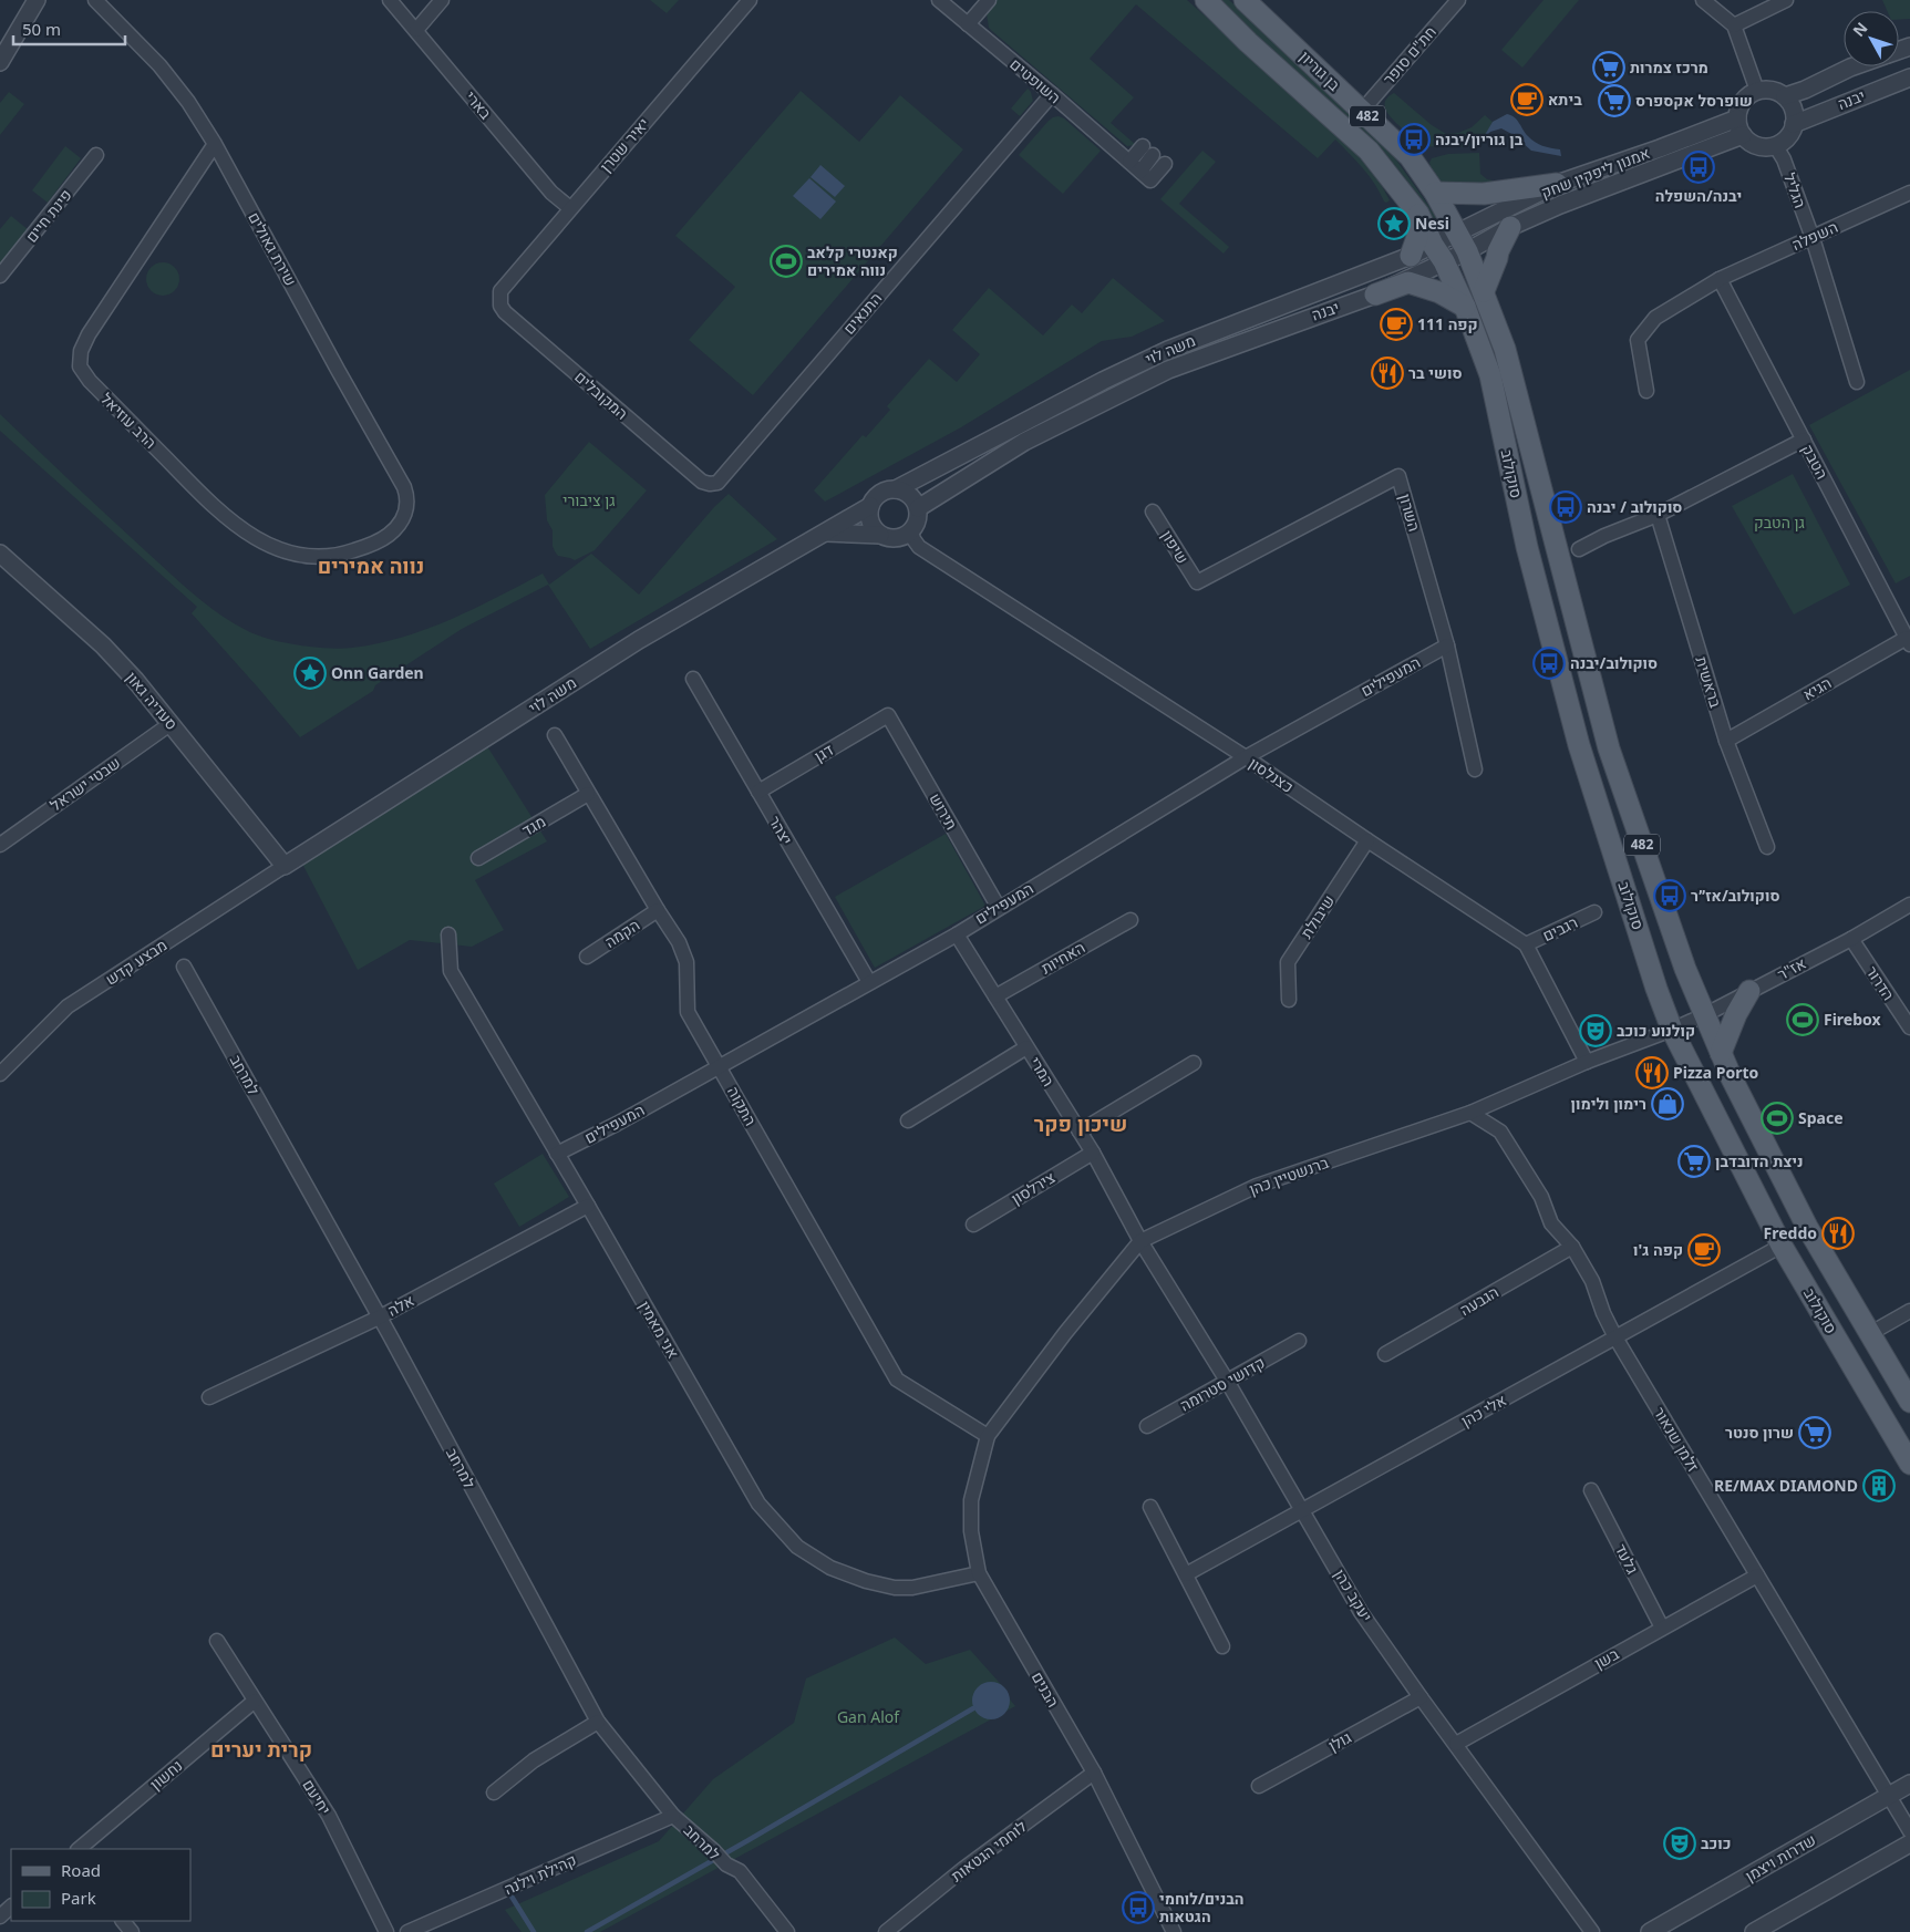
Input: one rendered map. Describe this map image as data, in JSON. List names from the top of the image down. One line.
{"streets":{"main road":["בן גוריון","482","סוקולוב"],"street":["חת\"ם סופר","השופטים","יבנה","בארי","יאיר שטרן","אמנון ליפקין שחק","הגליל","פינת חיים","השפלה","שירת גאולים","התנאים","משה לוי","המקובלים","הרב עוזיאל","הטבק","השרון","שיפון","המעפילים","בראשית","הגיא","סעדיה גאון","דגן","כצנלסון","שבטי ישראל","תירוש","מגד","יצהר","שיבולת","רגבים","הקמה","האחיות","מבצע קדש","אז\"ר","הדרור","המרי","למרחב","התקוה","ברנשטיין כהן","צירלסון","הגבעה","אלה","אני מאמין","קדושי סטרומה","אלי כהן","זלמן שנאור","גלעד","יעקב כהן","בשן","הבנים","גולן","נחשון","יחיעם","לוחמי הגטאות","שדרות ויצמן","קהילת וילנה"]},"crossings":[["חת\"ם סופר","בן גוריון"],["בן גוריון","יבנה"],["בן גוריון","אמנון ליפקין שחק"],["בן גוריון","משה לוי"],["בן גוריון","סוקולוב"],["השופטים","התנאים"],["יבנה","אמנון ליפקין שחק"],["יבנה","הגליל"],["יבנה","משה לוי"],["יבנה","סוקולוב"],["יבנה","כצנלסון"],["בארי","יאיר שטרן"],["יאיר שטרן","המקובלים"],["אמנון ליפקין שחק","הגליל"],["אמנון ליפקין שחק","משה לוי"],["הגליל","השפלה"],["השפלה","הטבק"],["שירת גאולים","הרב עוזיאל"],["התנאים","המקובלים"],["משה לוי","סוקולוב"],["משה לוי","סעדיה גאון"],["משה לוי","כצנלסון"],["משה לוי","מבצע קדש"],["הטבק","הגיא"],["סוקולוב","אז\"ר"],["סוקולוב","ברנשטיין כהן"],["סוקולוב","אלי כהן"],["השרון","שיפון"],["השרון","המעפילים"],["המעפילים","כצנלסון"],["המעפילים","תירוש"],["המעפילים","יצהר"],["המעפילים","המרי"],["המעפילים","התקוה"],["המעפילים","אני מאמין"],["בראשית","הגיא"],["סעדיה גאון","שבטי ישראל"],["סעדיה גאון","מבצע קדש"],["דגן","תירוש"],["דגן","יצהר"],["כצנלסון","שיבולת"],["כצנלסון","רגבים"],["כצנלסון","ברנשטיין כהן"],["מגד","התקוה"],["הקמה","התקוה"],["האחיות","המרי"],["אז\"ר","הדרור"],["אז\"ר","ברנשטיין כהן"],["המרי","ברנשטיין כהן"],["המרי","צירלסון"],["המרי","יעקב כהן"],["למרחב","אלה"],["למרחב","קהילת וילנה"],["התקוה","ברנשטיין כהן"],["התקוה","הבנים"],["ברנשטיין כהן","זלמן שנאור"],["ברנשטיין כהן","יעקב כהן"],["ברנשטיין כהן","הבנים"],["הגבעה","זלמן שנאור"],["אלה","אני מאמין"],["אני מאמין","הבנים"],["קדושי סטרומה","יעקב כהן"],["אלי כהן","זלמן שנאור"],["אלי כהן","יעקב כהן"],["זלמן שנאור","בשן"],["זלמן שנאור","שדרות ויצמן"],["גלעד","בשן"],["יעקב כהן","בשן"],["יעקב כהן","גולן"],["הבנים","לוחמי הגטאות"],["נחשון","יחיעם"]],"districts":["נווה אמירים","שיכון פקר","קרית יערים"],"parks":["גן ציבורי","גן הטבק","Gan Alof"],"places":{"supermarket":["מרכז צמרות","שופרסל אקספרס","ניצת הדובדבן","שרון סנטר"],"cafe":["ביתא","קפה 111","קפה ג'ו"],"bus stop":["בן גוריון/יבנה","יבנה/השפלה","סוקולוב / יבנה","סוקולוב/יבנה","סוקולוב/אז״ר","הבנים/לוחמי הגטאות"],"place":["Nesi","Onn Garden"],"sports":["קאנטרי קלאב נווה אמירים","Firebox","Space"],"restaurant":["סושי בר","Pizza Porto","Freddo"],"theatre":["קולנוע כוכב","כוכב"],"shop":["רימון ולימון"],"building":["RE/MAX DIAMOND"]},"legend":["Road","Park"],"scale_bar":"50 m","north":"top left"}
